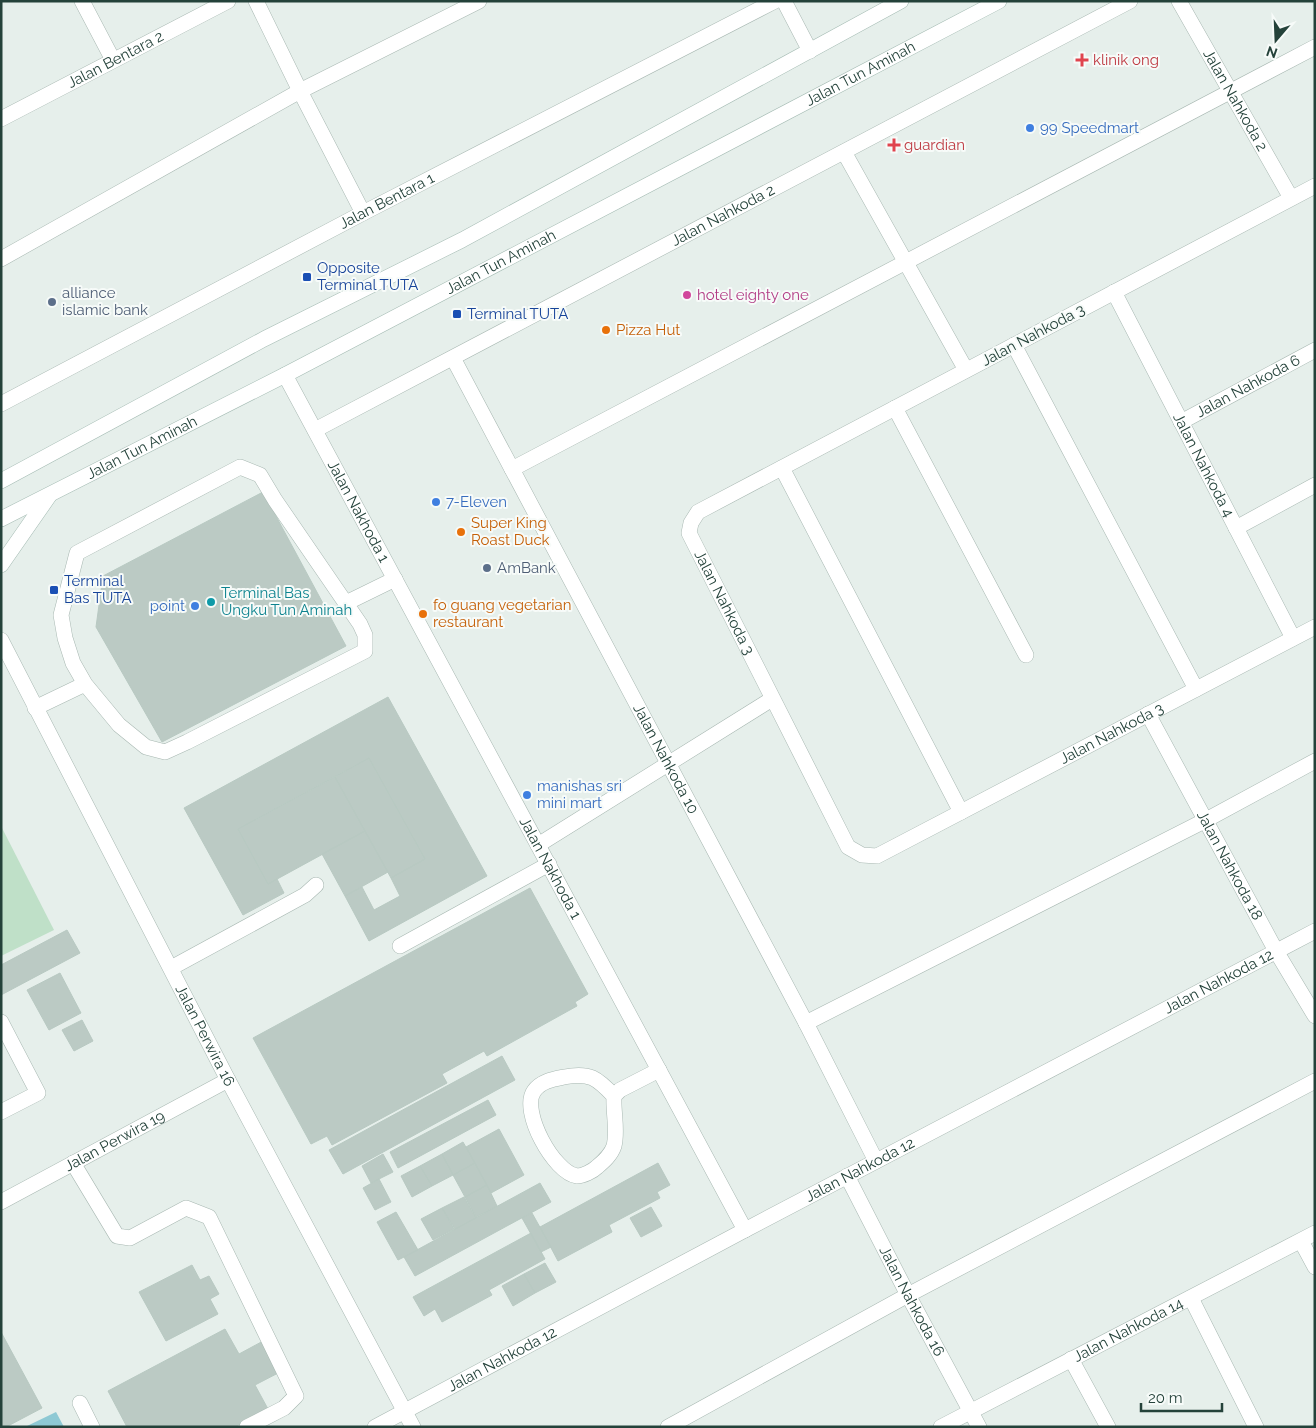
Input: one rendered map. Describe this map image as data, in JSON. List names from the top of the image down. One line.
{"streets":{"street":["Jalan Bentara 2","Jalan Tun Aminah","Jalan Nahkoda 2","Jalan Bentara 1","Jalan Nahkoda 3","Jalan Nahkoda 6","Jalan Nahkoda 4","Jalan Nakhoda 1","Jalan Nahkoda 10","Jalan Nahkoda 18","Jalan Nahkoda 12","Jalan Perwira 16","Jalan Perwira 19","Jalan Nahkoda 16","Jalan Nahkoda 14"]},"crossings":[["Jalan Tun Aminah","Jalan Nakhoda 1"],["Jalan Nahkoda 2","Jalan Nahkoda 3"],["Jalan Nahkoda 2","Jalan Nakhoda 1"],["Jalan Nahkoda 2","Jalan Nahkoda 10"],["Jalan Nahkoda 3","Jalan Nahkoda 4"],["Jalan Nahkoda 3","Jalan Nahkoda 18"],["Jalan Nahkoda 6","Jalan Nahkoda 4"],["Jalan Nakhoda 1","Jalan Nahkoda 12"],["Jalan Nahkoda 10","Jalan Nahkoda 12"],["Jalan Nahkoda 18","Jalan Nahkoda 12"],["Jalan Nahkoda 12","Jalan Perwira 16"],["Jalan Nahkoda 12","Jalan Nahkoda 16"],["Jalan Perwira 16","Jalan Perwira 19"],["Jalan Nahkoda 16","Jalan Nahkoda 14"]],"places":{"health":["klinik ong","guardian"],"other":["99 Speedmart","hotel eighty one","alliance islamic bank","Pizza Hut","7-Eleven","Super King Roast Duck","AmBank","Terminal Bas Ungku Tun Aminah","point","fo guang vegetarian restaurant","manishas sri mini mart"],"transit":["Opposite Terminal TUTA","Terminal TUTA","Terminal Bas TUTA"]},"scale_bar":"20 m","north":"bottom"}
